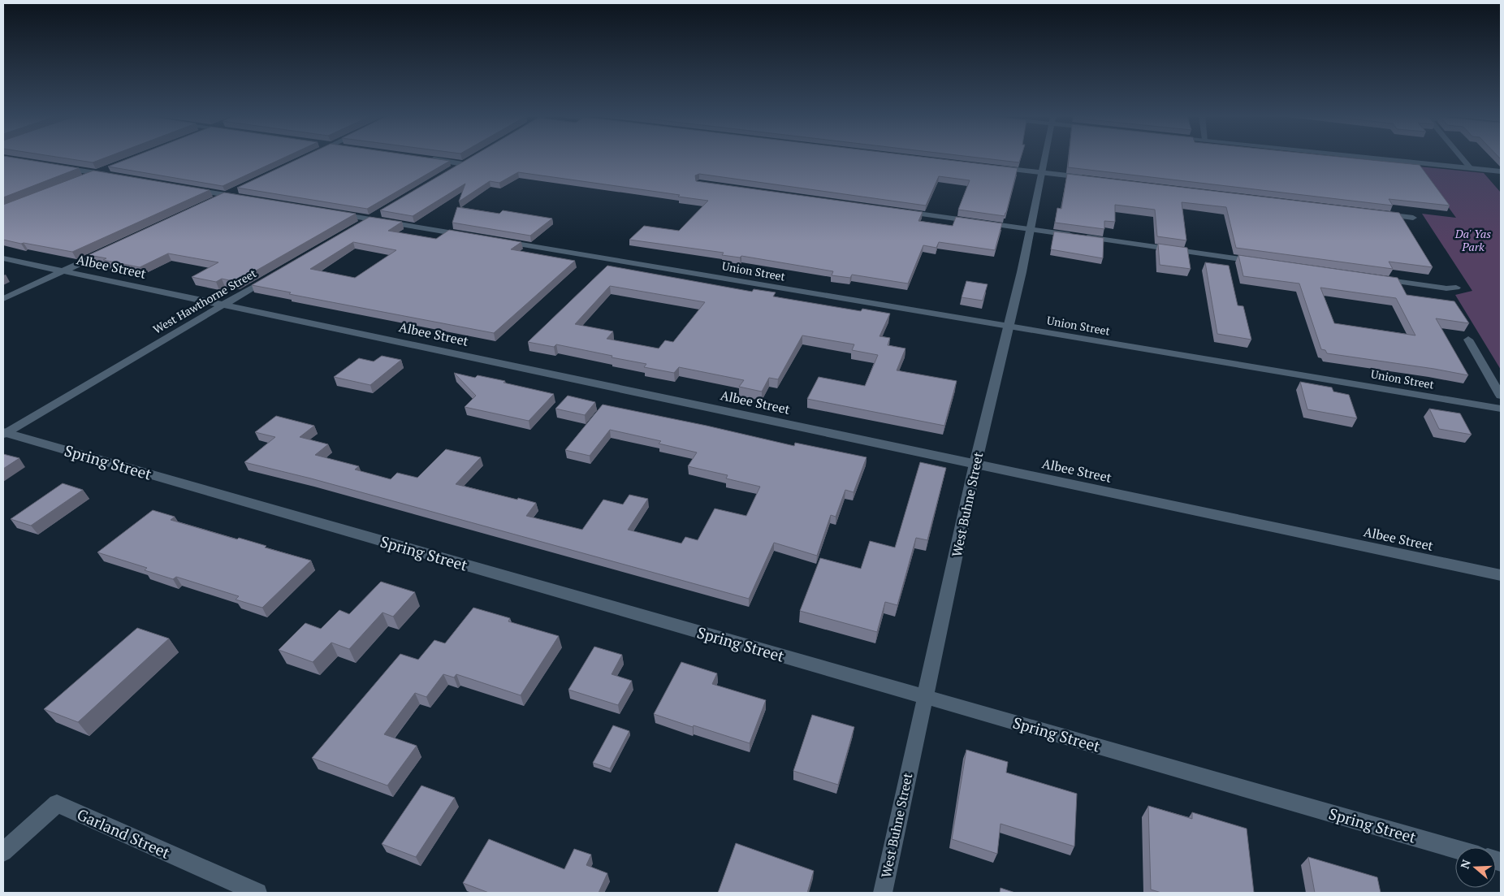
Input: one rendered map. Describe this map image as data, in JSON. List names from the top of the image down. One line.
{"streets":{"street":["Albee Street","Union Street","West Hawthorne Street","Spring Street","West Buhne Street","Garland Street"]},"crossings":[["Albee Street","West Hawthorne Street"],["Albee Street","West Buhne Street"],["Union Street","West Buhne Street"],["West Hawthorne Street","Spring Street"],["Spring Street","West Buhne Street"]],"parks":["Da' Yas Park"],"north":"left"}
